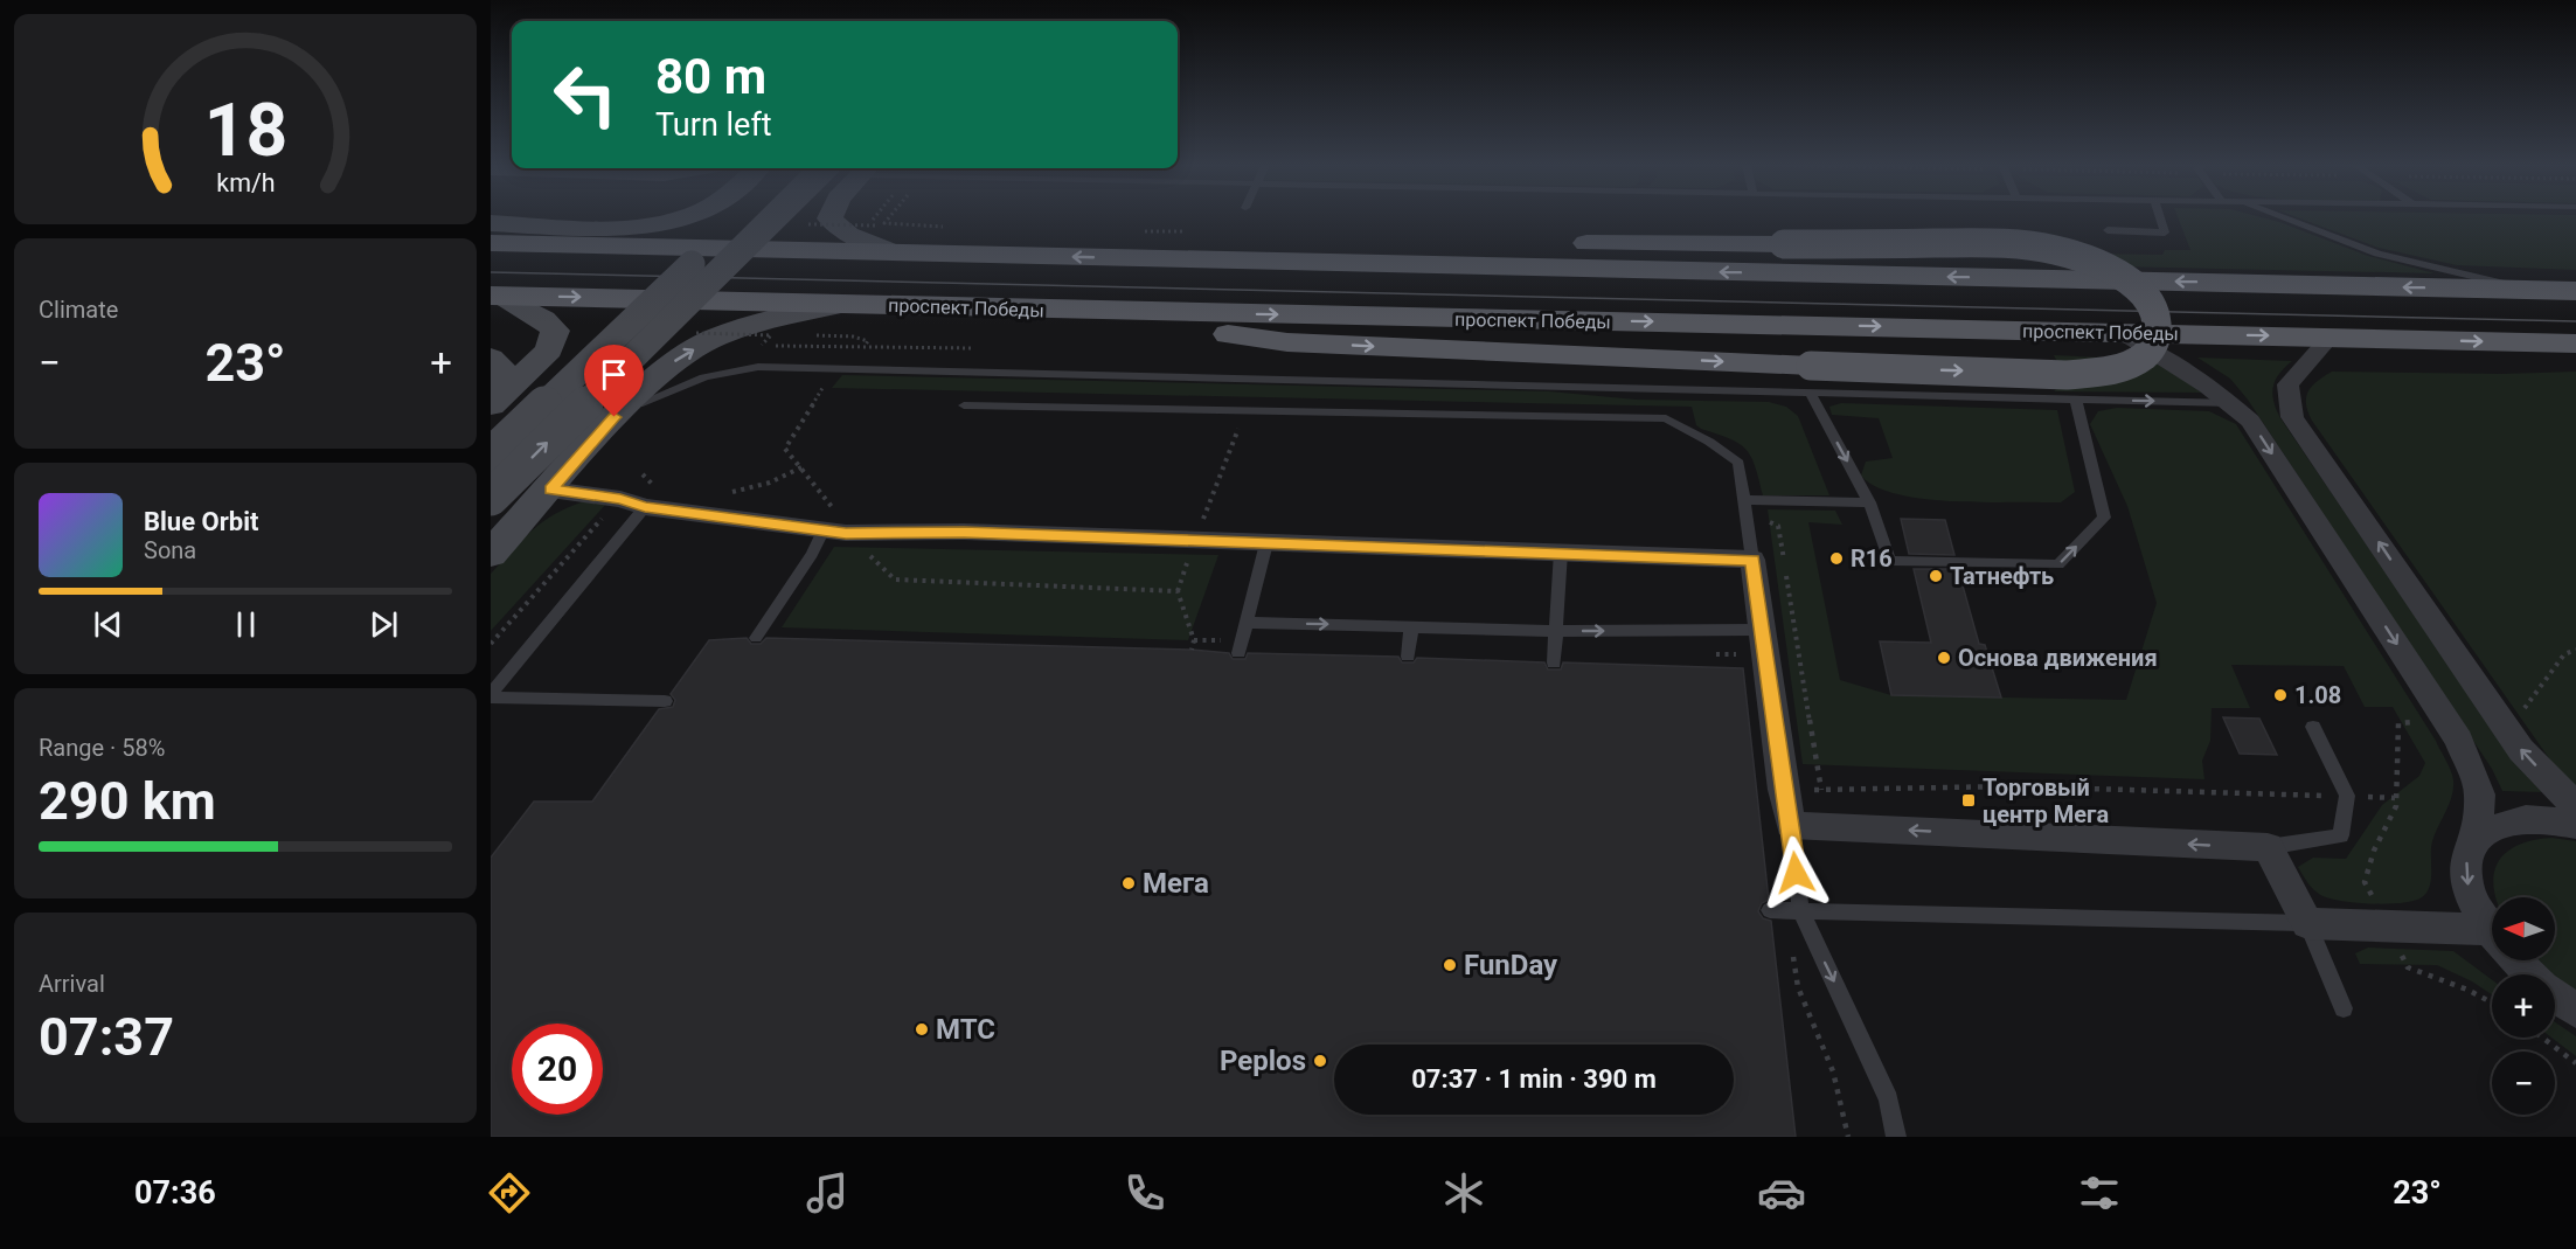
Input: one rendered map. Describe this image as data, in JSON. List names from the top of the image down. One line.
{"streets":{"main road":["проспект Победы"]},"places":{"other":["R16","Татнефть","Основа движения","1.08","Мега","FunDay","МТС","Peplos"],"transit":["Торговый центр Мега"]},"north":"left","page":{"turn":["80 m","Turn left"],"tile":["Climate",["Range · 58%","290 km"],["Arrival","07:37"]],"heat":["−","23°","+"],"song":["Blue Orbit","Sona"],"map_buttons":["+","−"],"limit":"20","trip":"07:37 · 1 min · 390 m","tabs":["07:36","23°"],"gauge":["18","km/h"]}}
